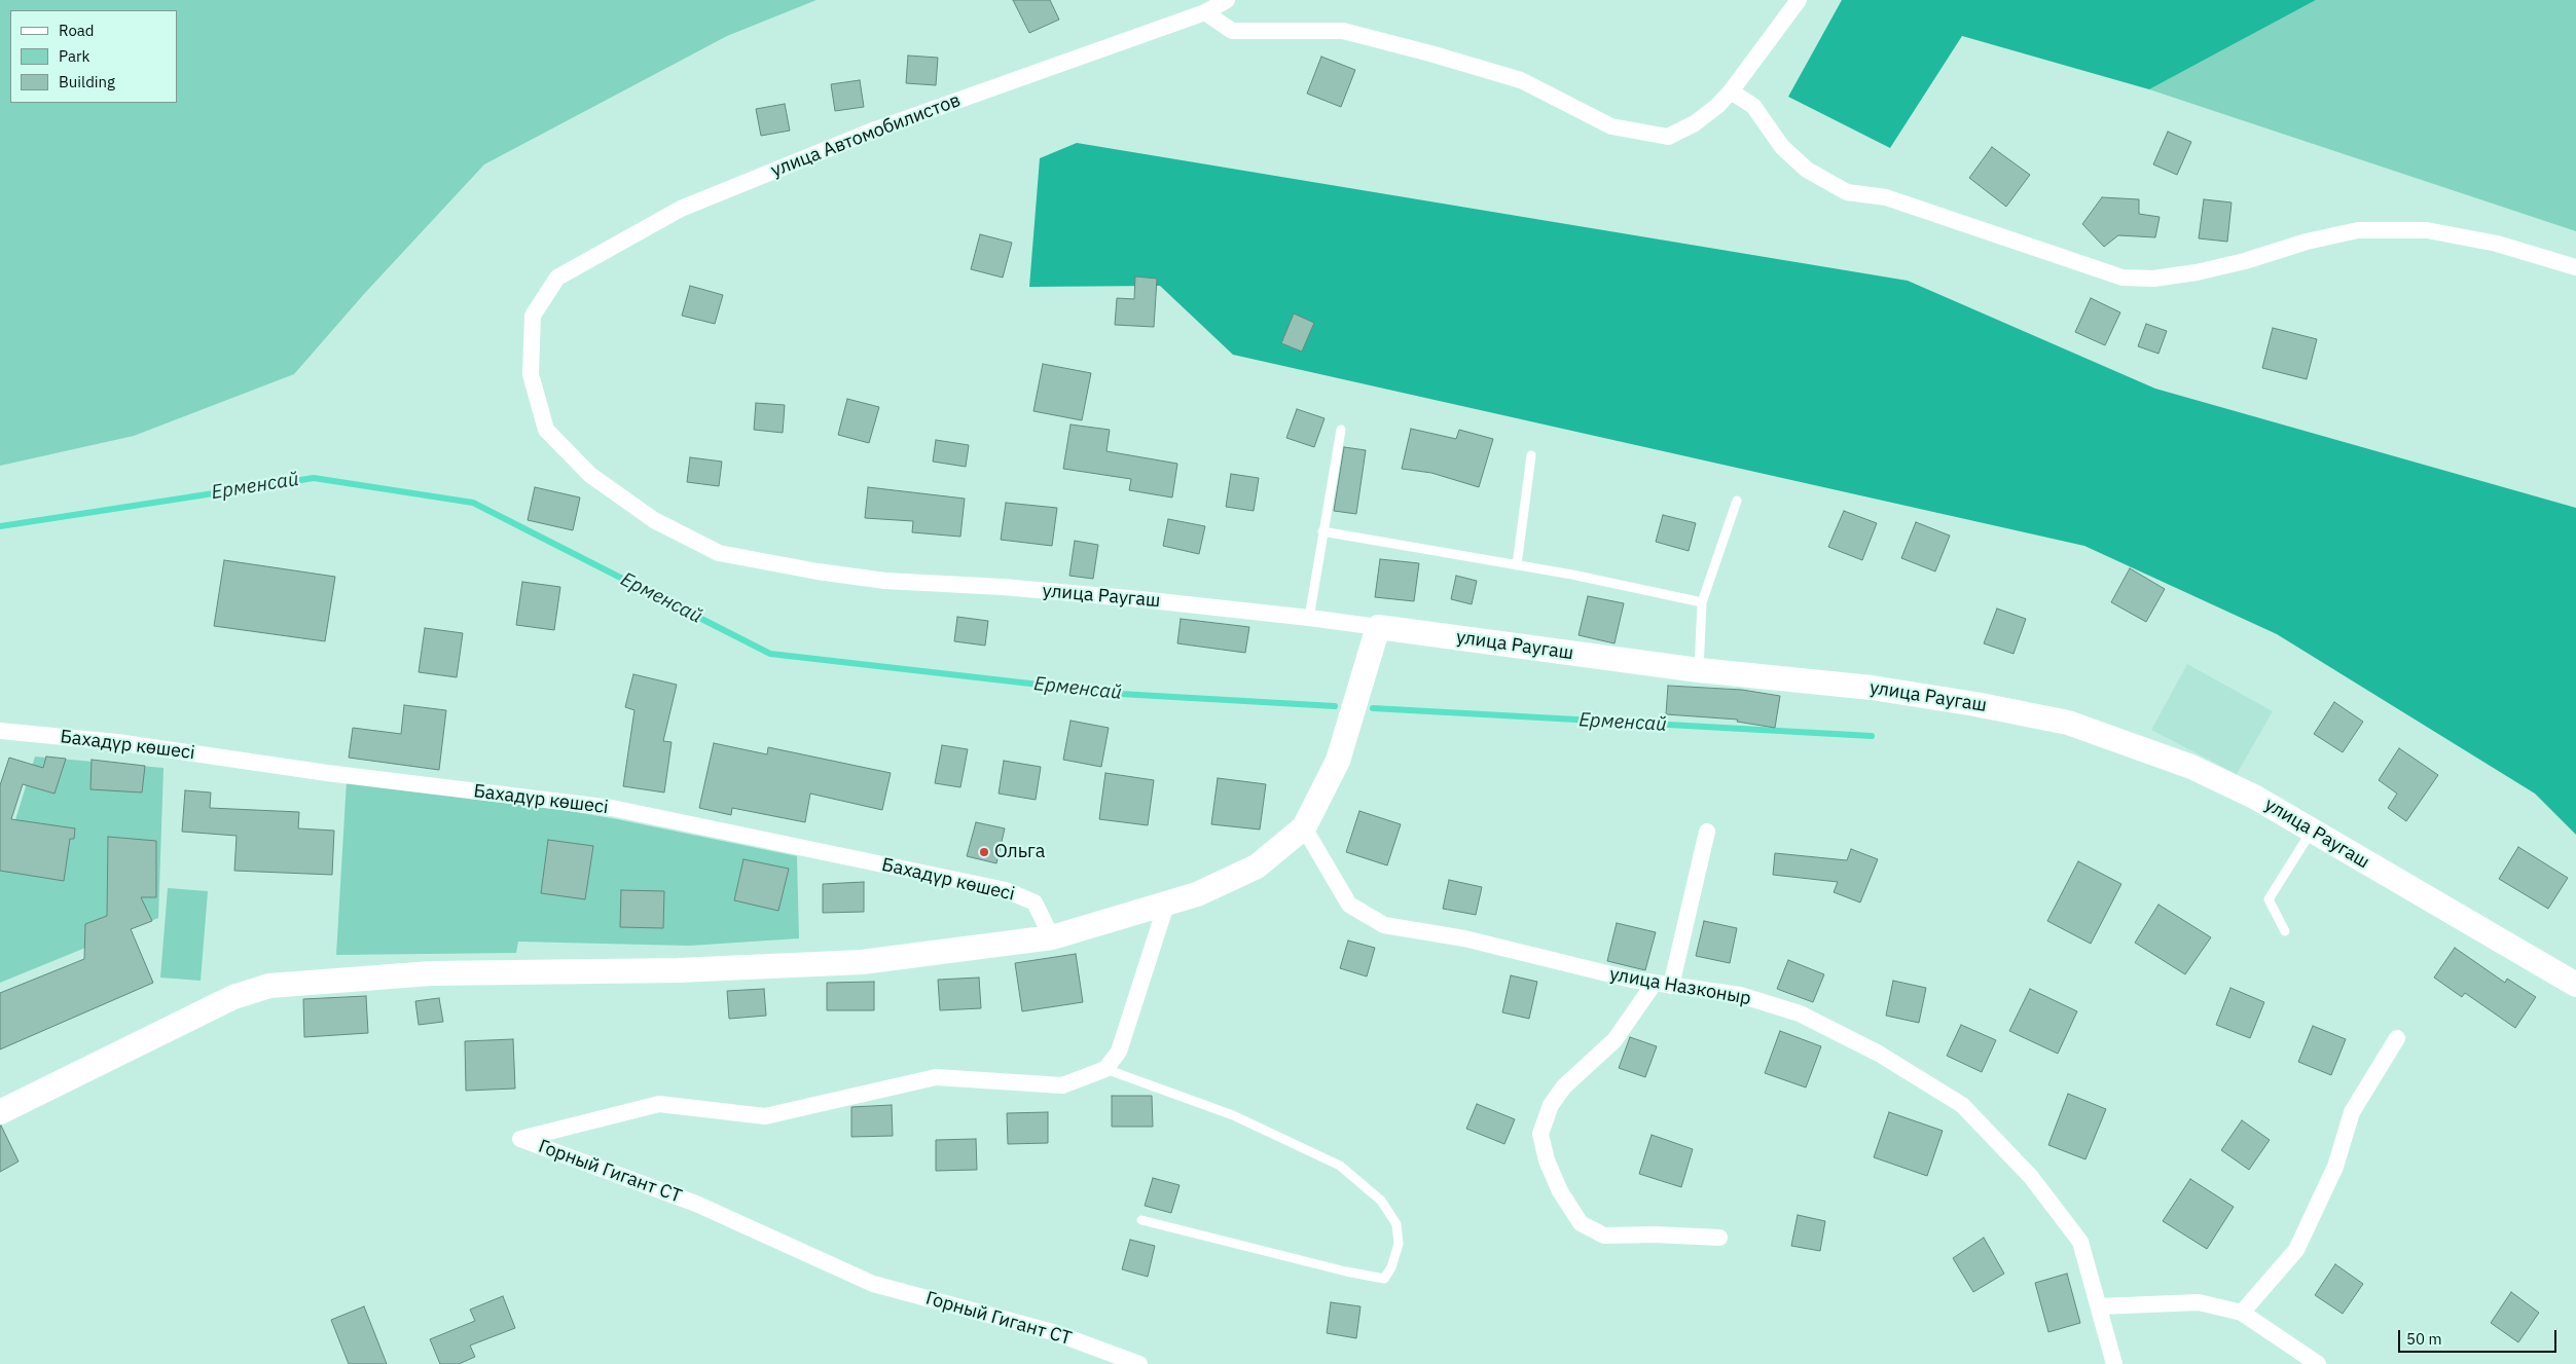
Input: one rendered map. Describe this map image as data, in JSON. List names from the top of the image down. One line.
{"streets":{"street":["улица Автомобилистов","улица Раугаш","Бахадүр көшесі","улица Назконыр","Горный Гигант СТ"]},"crossings":[["улица Автомобилистов","улица Раугаш"]],"water":["Ерменсай"],"places":["Ольга"],"legend":["Road","Park","Building"],"scale_bar":"50 m"}
